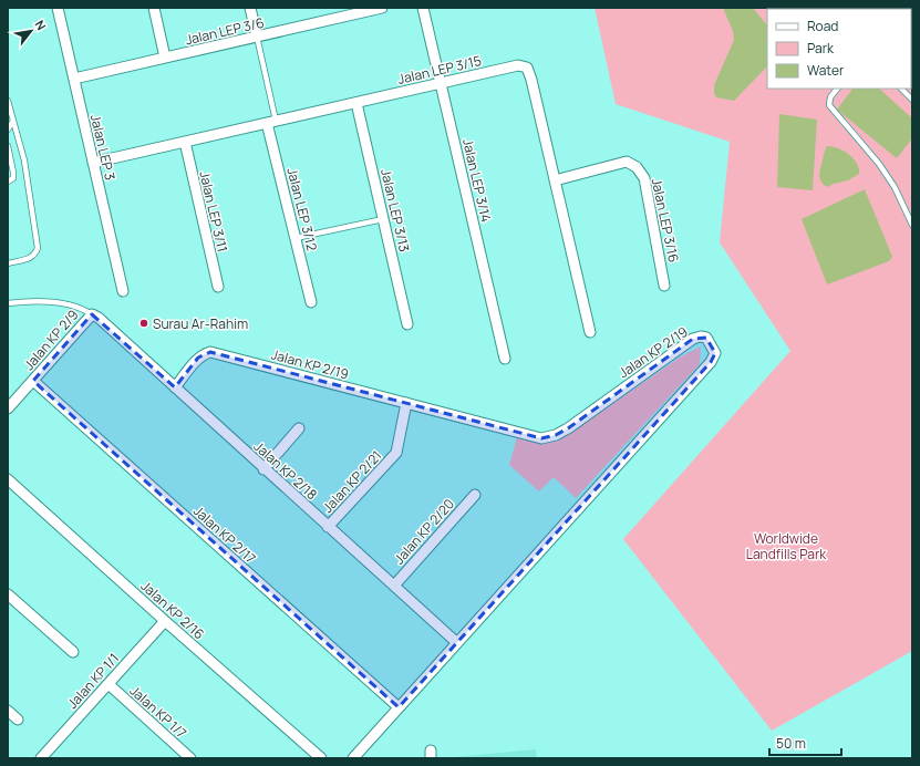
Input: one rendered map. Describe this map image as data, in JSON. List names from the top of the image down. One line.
{"streets":{"street":["Jalan LEP 3/6","Jalan LEP 3/15","Jalan LEP 3","Jalan LEP 3/14","Jalan LEP 3/12","Jalan LEP 3/13","Jalan LEP 3/11","Jalan LEP 3/16","Jalan KP 2/9","Jalan KP 2/19","Jalan KP 2/18","Jalan KP 2/21","Jalan KP 2/20","Jalan KP 2/17","Jalan KP 2/16","Jalan KP 1/1","Jalan KP 1/7"]},"crossings":[["Jalan LEP 3/6","Jalan LEP 3"],["Jalan LEP 3/15","Jalan LEP 3"],["Jalan LEP 3/15","Jalan LEP 3/14"],["Jalan LEP 3/15","Jalan LEP 3/12"],["Jalan LEP 3/15","Jalan LEP 3/13"],["Jalan LEP 3/15","Jalan LEP 3/11"],["Jalan LEP 3/15","Jalan LEP 3/16"],["Jalan KP 2/9","Jalan KP 2/18"],["Jalan KP 2/9","Jalan KP 2/17"],["Jalan KP 2/19","Jalan KP 2/18"],["Jalan KP 2/19","Jalan KP 2/21"],["Jalan KP 2/19","Jalan KP 2/17"],["Jalan KP 2/18","Jalan KP 2/21"],["Jalan KP 2/18","Jalan KP 2/20"],["Jalan KP 2/16","Jalan KP 1/1"],["Jalan KP 1/1","Jalan KP 1/7"]],"parks":["Worldwide Landfills Park"],"places":["Surau Ar-Rahim"],"legend":["Road","Park","Water"],"scale_bar":"50 m","north":"top right"}
